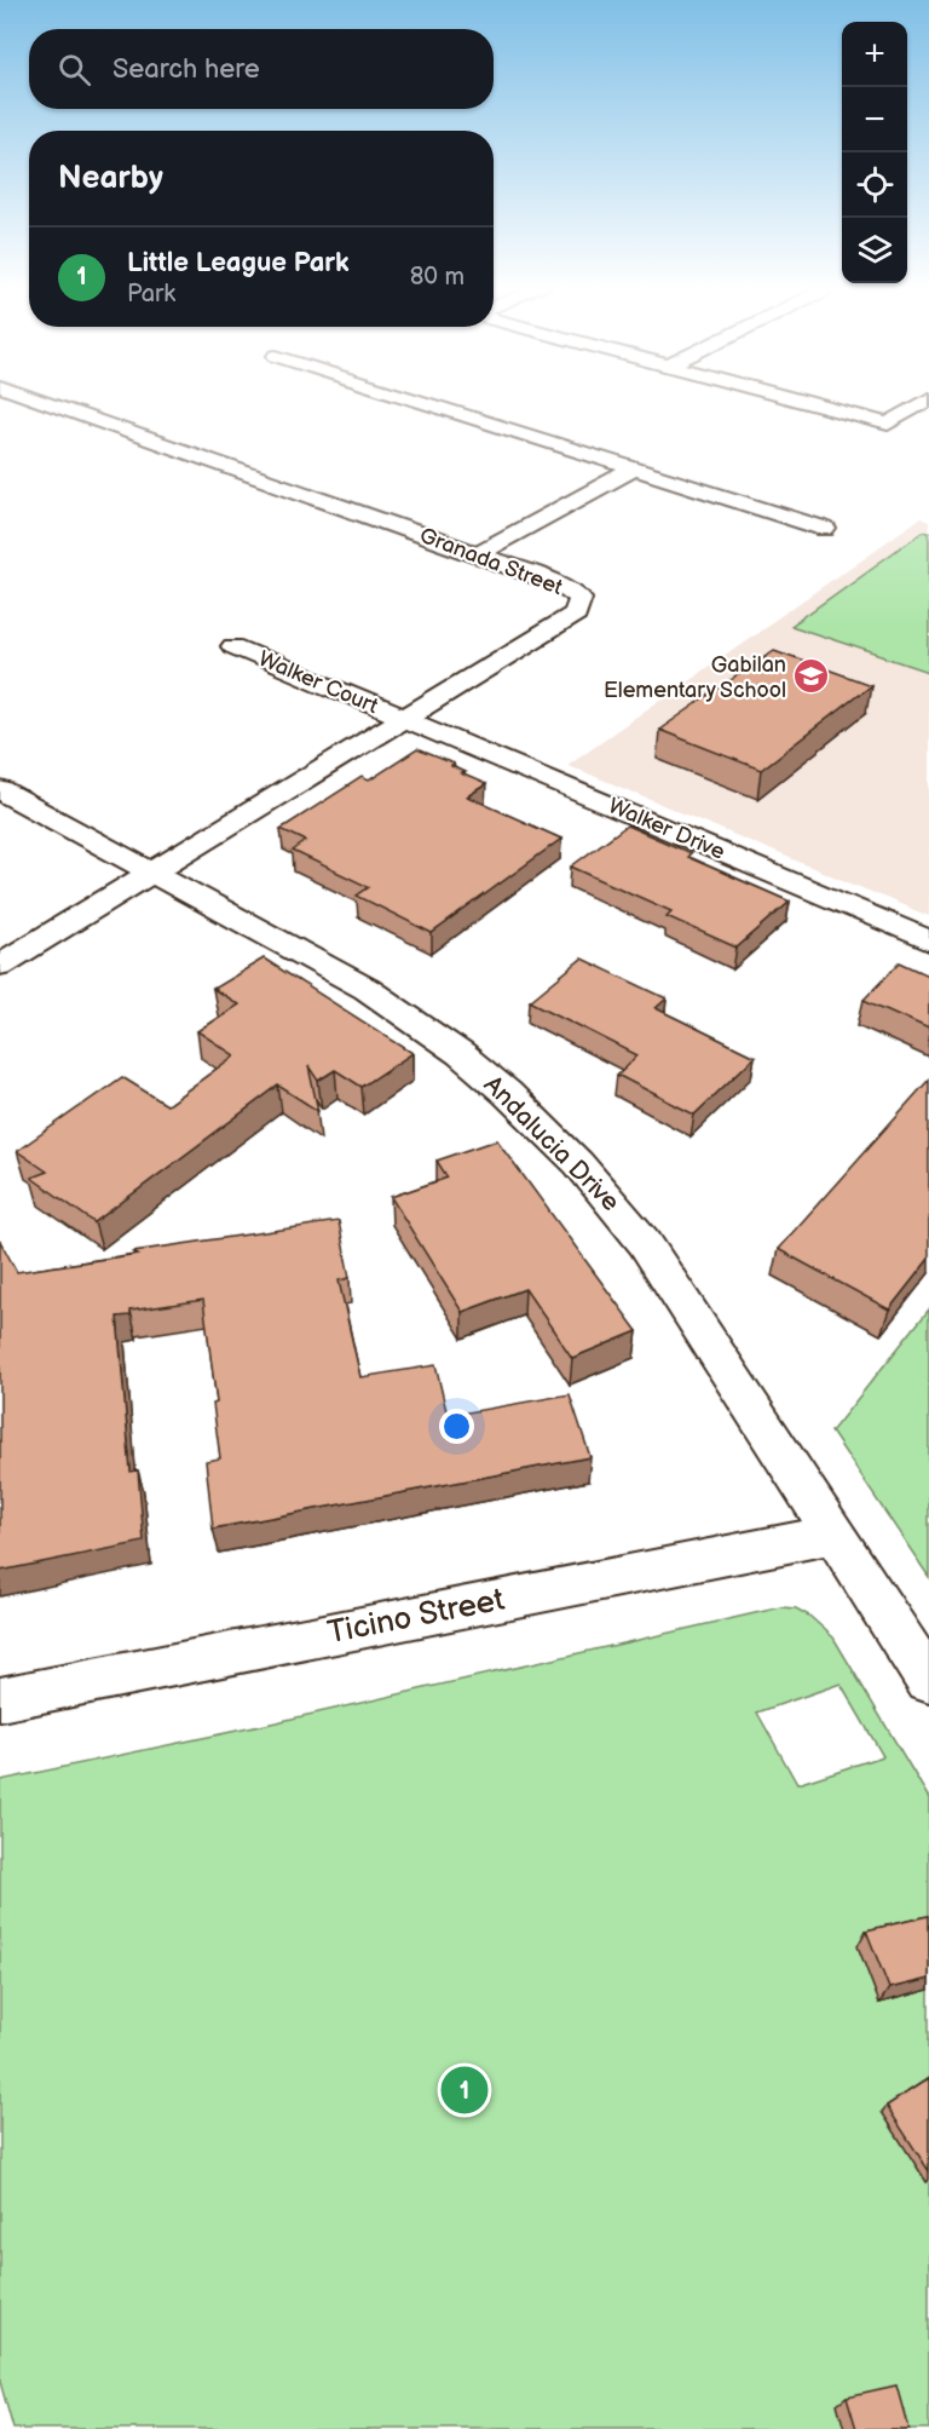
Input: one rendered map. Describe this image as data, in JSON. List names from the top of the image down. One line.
{"streets":{"street":["Granada Street","Walker Court","Walker Drive","Andalucia Drive","Ticino Street"]},"crossings":[["Granada Street","Walker Court"],["Granada Street","Walker Drive"],["Granada Street","Andalucia Drive"],["Walker Court","Walker Drive"],["Andalucia Drive","Ticino Street"]],"places":{"school or university":["Gabilan Elementary School"]},"page":{"map_buttons":["+","−"],"search":"Search here","heading":"Nearby","list":[{"mark":"1","name":"Little League Park","note":"Park","value":"80 m"}],"pins":"1"}}
